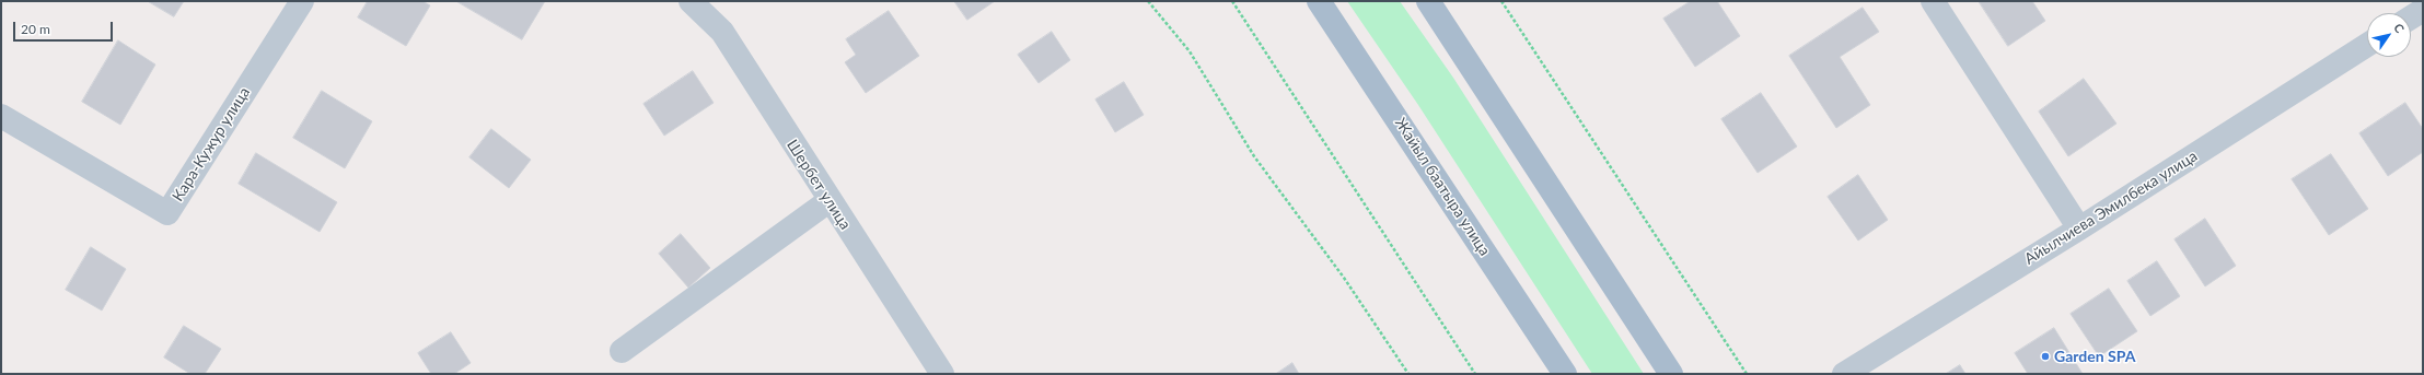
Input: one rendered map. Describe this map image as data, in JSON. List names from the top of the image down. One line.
{"streets":{"main road":["Жайыл баатыра улица"],"street":["Кара-Кужур улица","Шербет улица","Айылчиева Эмилбека улица"]},"places":["Garden SPA"],"scale_bar":"20 m","north":"top right"}
